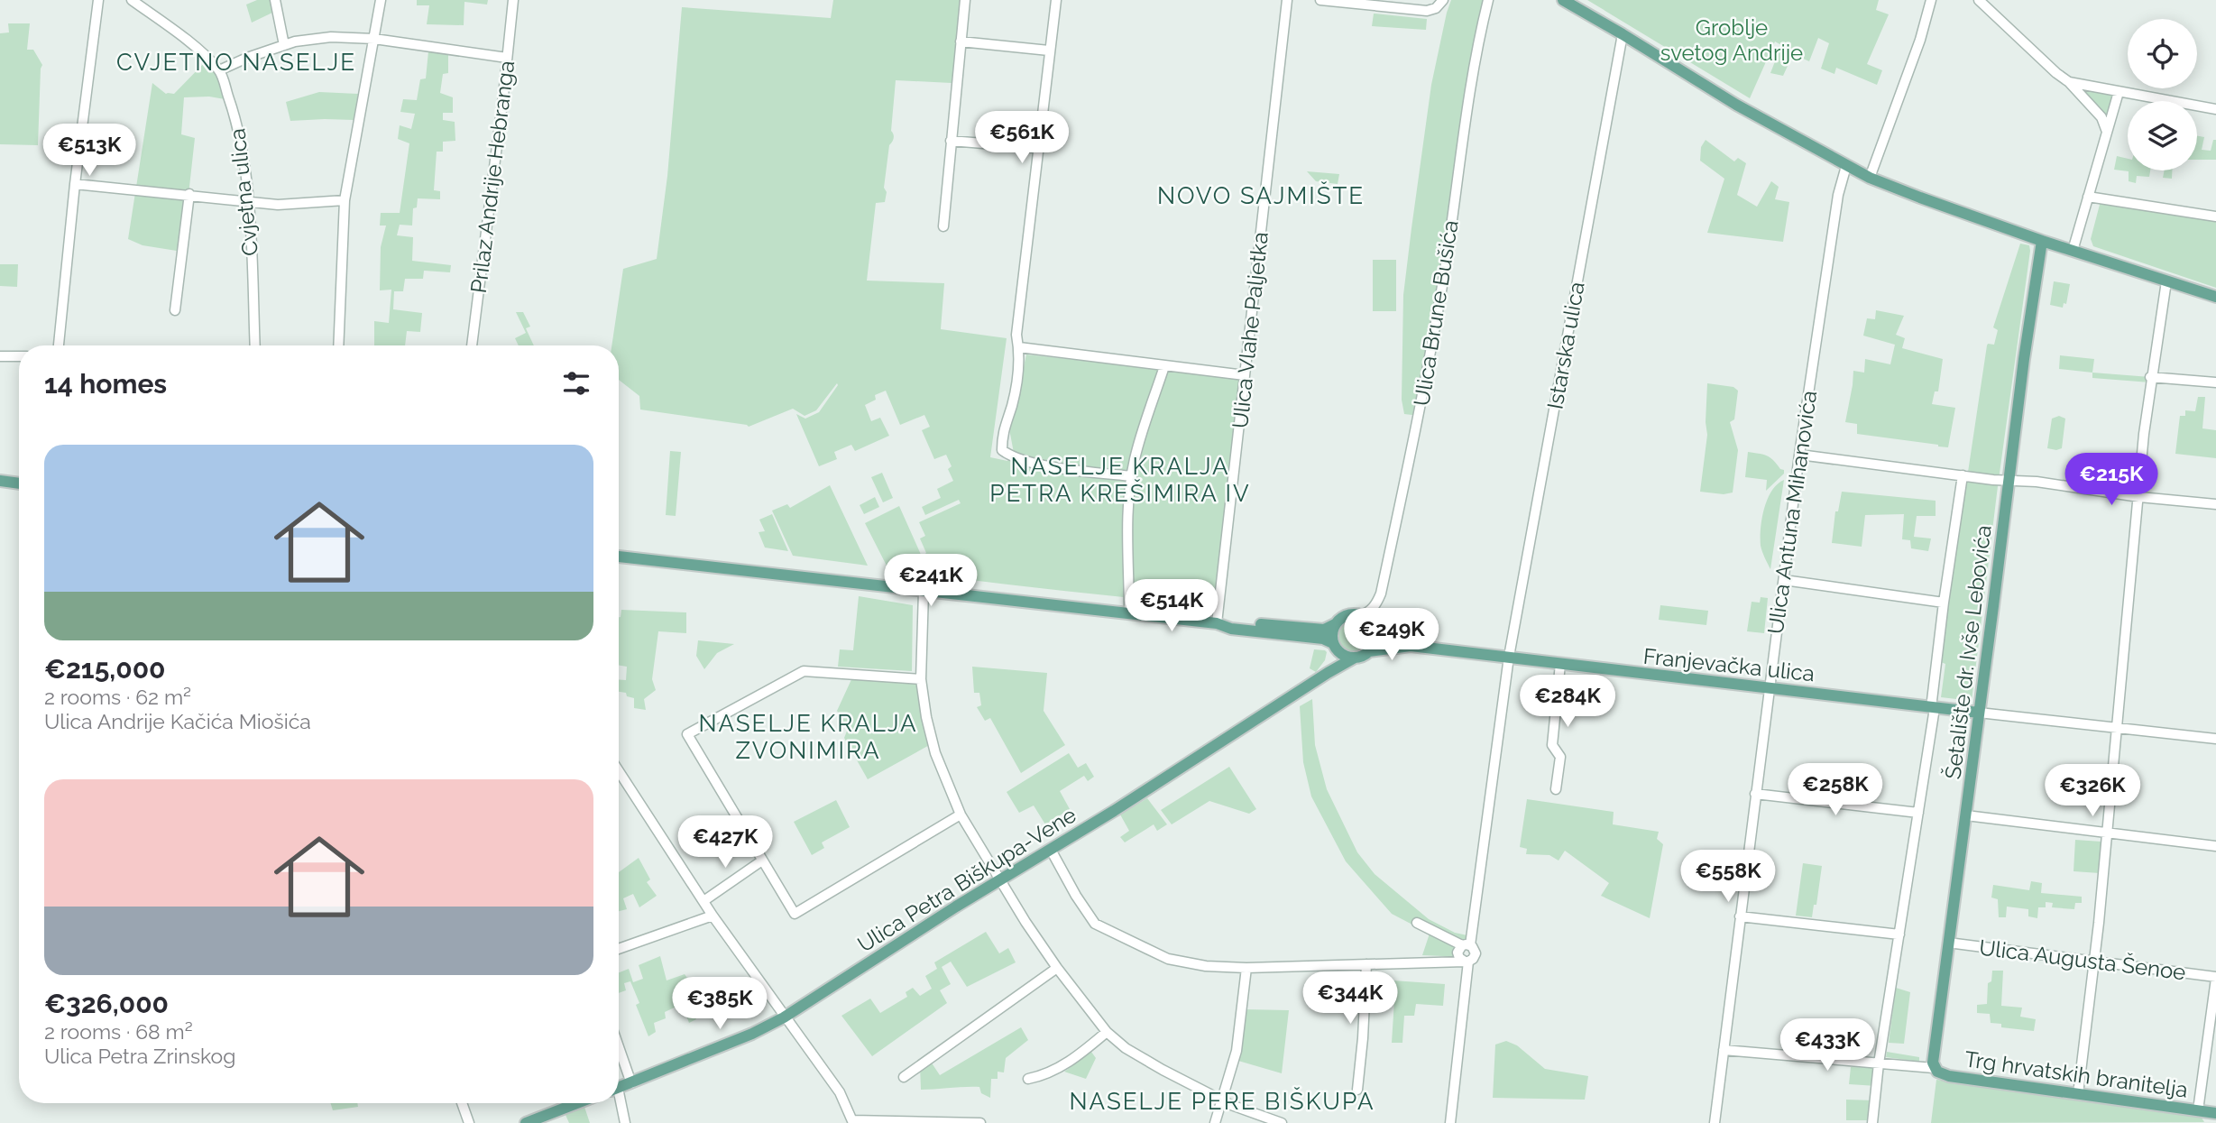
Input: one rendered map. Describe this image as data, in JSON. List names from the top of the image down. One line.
{"streets":{"main road":["Šetalište dr. Ivše Lebovića","Franjevačka ulica","Ulica Petra Biškupa-Vene","Trg hrvatskih branitelja"],"street":["Prilaz Andrije Hebranga","Cvjetna ulica","Ulica Brune Bušića","Ulica Vlahe Paljetka","Istarska ulica","Ulica Antuna Mihanovića","Ulica Augusta Šenoe"]},"crossings":[["Ulica Brune Bušića","Franjevačka ulica"],["Ulica Brune Bušića","Ulica Petra Biškupa-Vene"],["Istarska ulica","Franjevačka ulica"],["Ulica Antuna Mihanovića","Franjevačka ulica"],["Šetalište dr. Ivše Lebovića","Franjevačka ulica"],["Šetalište dr. Ivše Lebovića","Ulica Augusta Šenoe"],["Šetalište dr. Ivše Lebovića","Trg hrvatskih branitelja"],["Franjevačka ulica","Ulica Petra Biškupa-Vene"]],"districts":["CVJETNO NASELJE","NOVO SAJMIŠTE","NASELJE KRALJA PETRA KREŠIMIRA IV","NASELJE KRALJA ZVONIMIRA","NASELJE PERE BIŠKUPA"],"parks":["Groblje svetog Andrije"],"page":{"price":["€561K","€513K","€215K","€241K","€514K","€249K","€284K","€258K","€326K","€427K","€558K","€344K","€385K","€433K"],"heading":"14 homes","list":[{"name":"€215,000","note":"2 rooms · 62 m² · Ulica Andrije Kačića Miošića"},{"name":"€326,000","note":"2 rooms · 68 m² · Ulica Petra Zrinskog"}]}}
